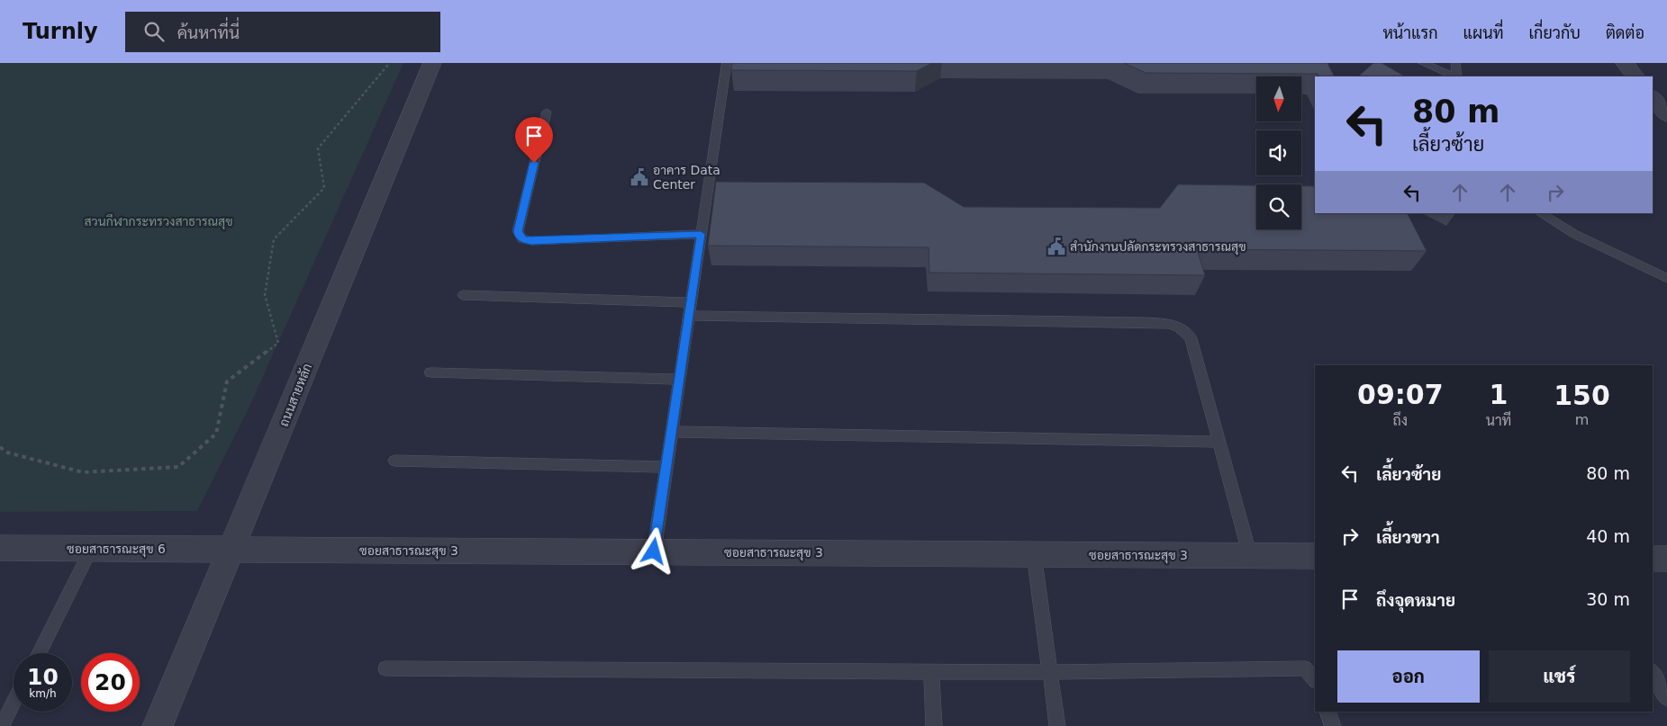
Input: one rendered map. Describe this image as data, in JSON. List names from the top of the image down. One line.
{"streets":{"street":["ถนนสายหลัก","ซอยสาธารณะสุข 6","ซอยสาธารณะสุข 3"]},"crossings":[["ถนนสายหลัก","ซอยสาธารณะสุข 6"],["ถนนสายหลัก","ซอยสาธารณะสุข 3"],["ซอยสาธารณะสุข 6","ซอยสาธารณะสุข 3"]],"parks":["สวนกีฬากระทรวงสาธารณสุข"],"places":{"public building":["อาคาร Data Center","สำนักงานปลัดกระทรวงสาธารณสุข"]},"north":"bottom","page":{"header":"Turnly","search":"ค้นหาที่นี่","nav":["หน้าแรก","แผนที่","เกี่ยวกับ","ติดต่อ"],"turn":["80 m","เลี้ยวซ้าย"],"eta":["09:07","ถึง","1","นาที","150","m"],"list":[{"name":"เลี้ยวซ้าย","value":"80 m"},{"name":"เลี้ยวขวา","value":"40 m"},{"name":"ถึงจุดหมาย","value":"30 m"}],"buttons":["ออก","แชร์"],"speed":"10 km/h","limit":"20"}}
